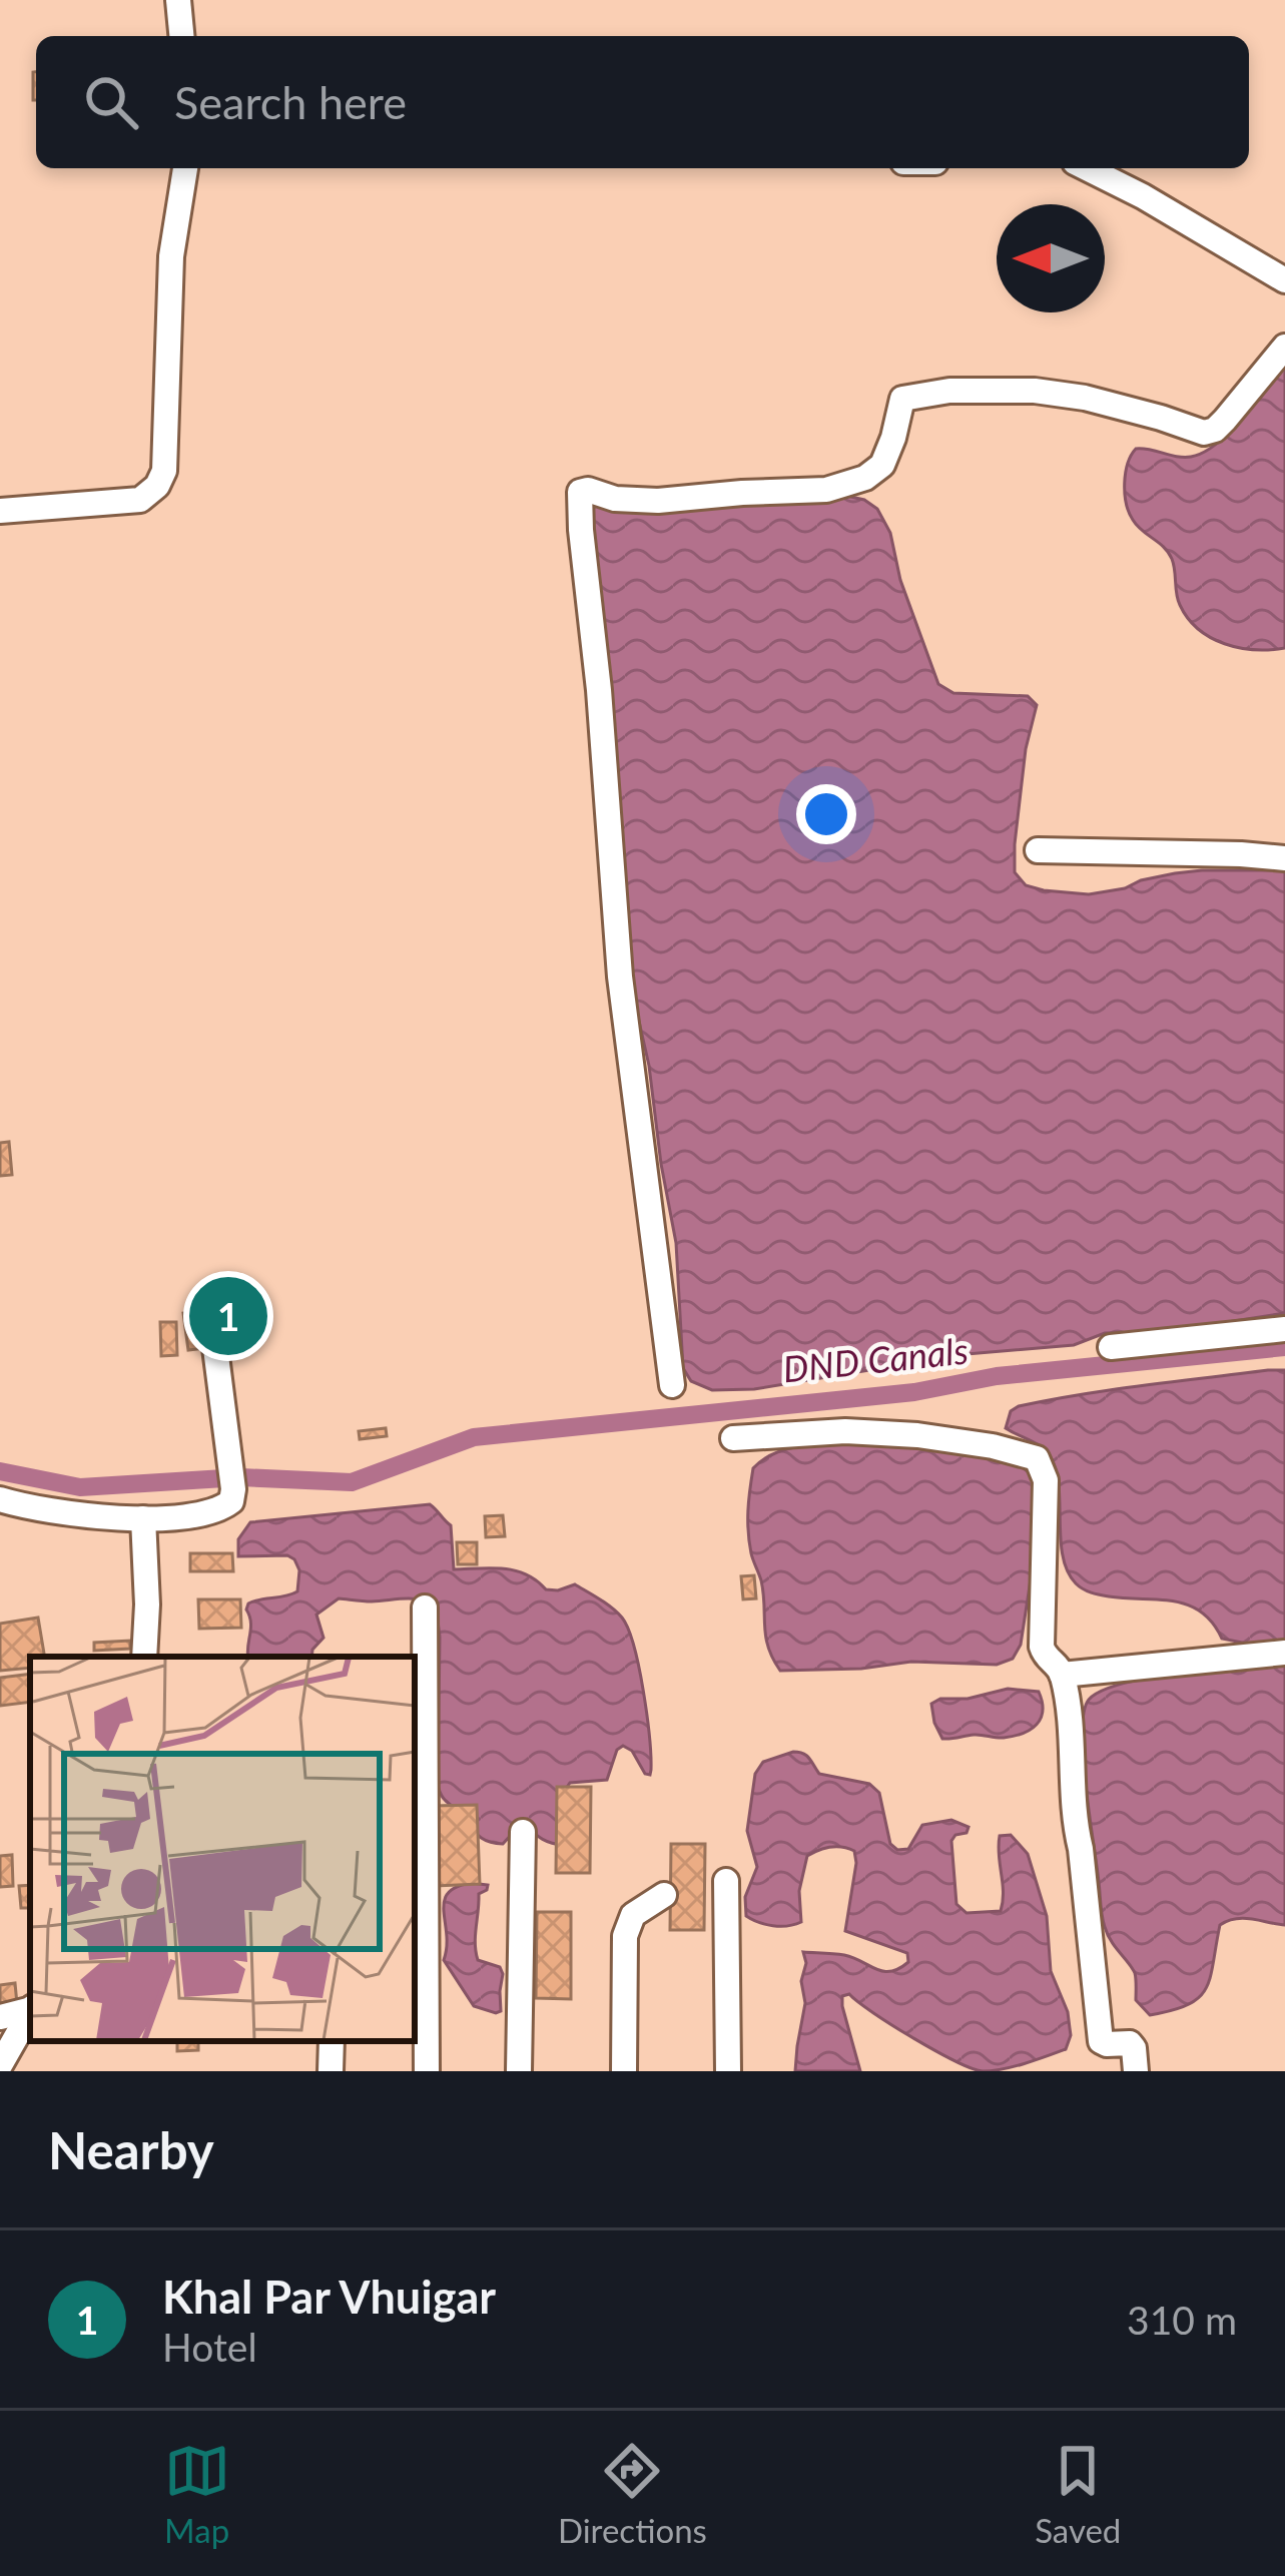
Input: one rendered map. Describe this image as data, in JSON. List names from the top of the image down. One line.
{"water":["DND Canals"],"north":"left","page":{"search":"Search here","pins":"1","heading":"Nearby","list":[{"mark":"1","name":"Khal Par Vhuigar","note":"Hotel","value":"310 m"}],"nav":["Map","Directions","Saved"]}}
